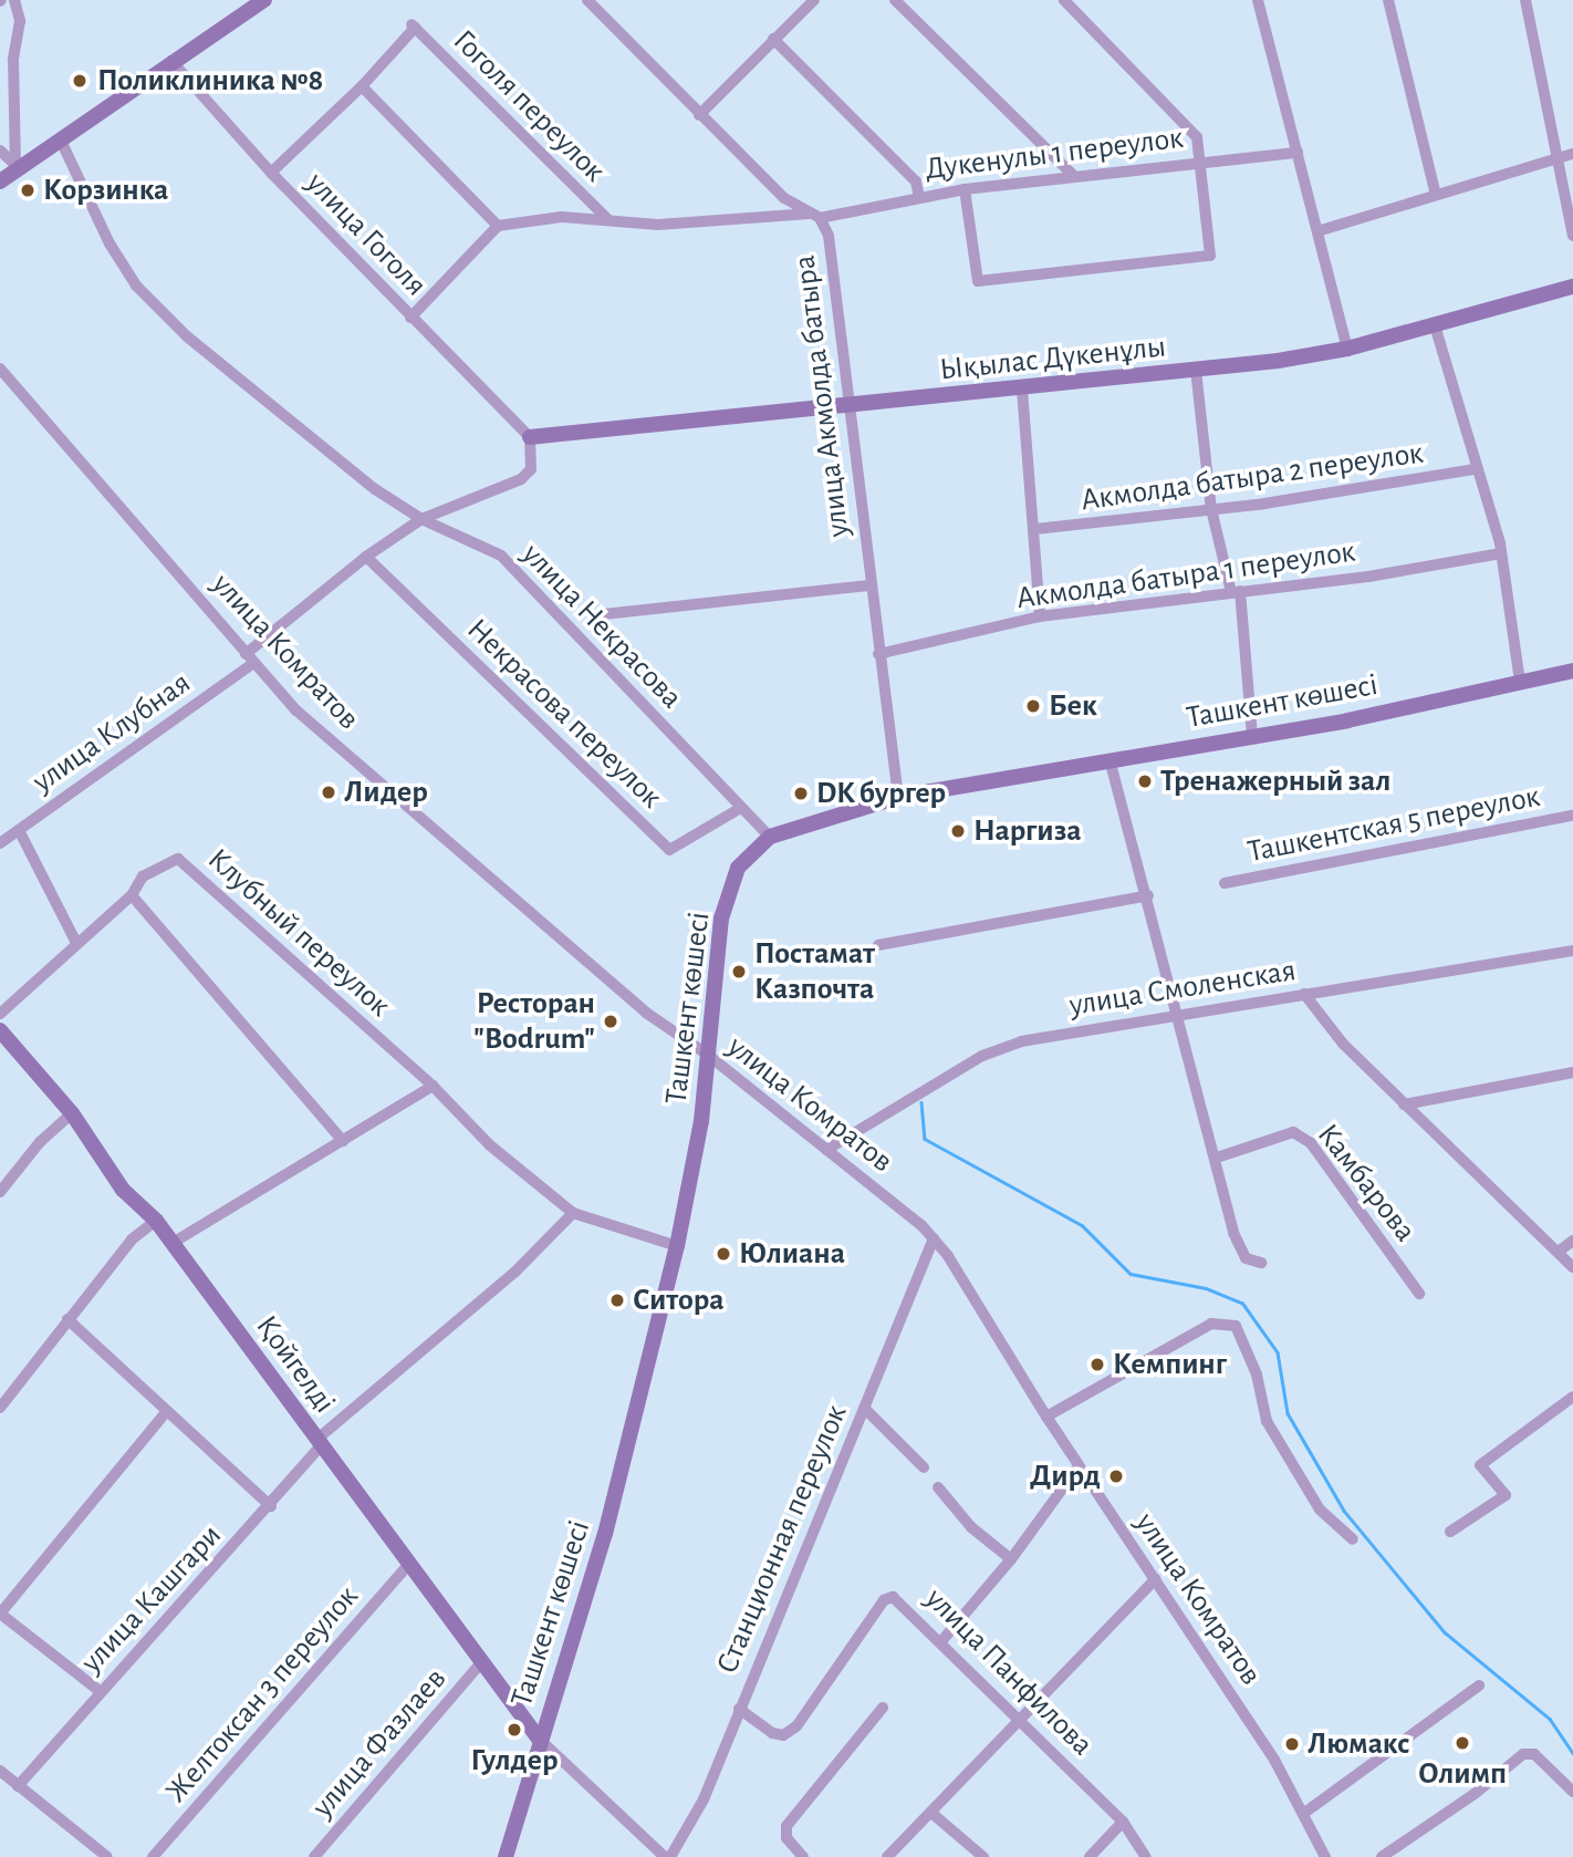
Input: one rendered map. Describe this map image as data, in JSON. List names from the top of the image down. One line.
{"streets":{"main road":["Ықылас Дүкенұлы","Ташкент көшесі","Қойгелді"],"street":["Гоголя переулок","Дукенулы 1 переулок","улица Гоголя","улица Акмолда батыра","Акмолда батыра 2 переулок","Акмолда батыра 1 переулок","улица Некрасова","улица Комратов","Некрасова переулок","улица Клубная","Ташкентская 5 переулок","Клубный переулок","улица Смоленская","Камбарова","Станционная переулок","улица Кашгари","улица Панфилова","Желтоксан 3 переулок","улица Фазлаев"]},"crossings":[["Гоголя переулок","Дукенулы 1 переулок"],["Гоголя переулок","улица Гоголя"],["Гоголя переулок","улица Акмолда батыра"],["Дукенулы 1 переулок","улица Акмолда батыра"],["улица Гоголя","Ықылас Дүкенұлы"],["улица Гоголя","улица Клубная"],["Ықылас Дүкенұлы","улица Акмолда батыра"],["Ықылас Дүкенұлы","улица Клубная"],["улица Акмолда батыра","Акмолда батыра 1 переулок"],["улица Акмолда батыра","Ташкент көшесі"],["улица Некрасова","Ташкент көшесі"],["улица Некрасова","Некрасова переулок"],["улица Некрасова","улица Клубная"],["улица Комратов","Ташкент көшесі"],["улица Комратов","улица Клубная"],["улица Комратов","улица Смоленская"],["улица Комратов","Станционная переулок"],["Ташкент көшесі","Клубный переулок"],["Ташкент көшесі","Қойгелді"],["Некрасова переулок","улица Клубная"],["Клубный переулок","улица Кашгари"],["Қойгелді","улица Кашгари"],["Қойгелді","Желтоксан 3 переулок"],["Қойгелді","улица Фазлаев"],["Станционная переулок","улица Панфилова"]],"places":["Поликлиника №8","Корзинка","Бек","Тренажерный зал","Лидер","DK бургер","Наргиза","Постамат Казпочта","Ресторан \"Bodrum\"","Юлиана","Ситора","Кемпинг","Дирд","Гулдер","Олимп","Люмакс"]}
